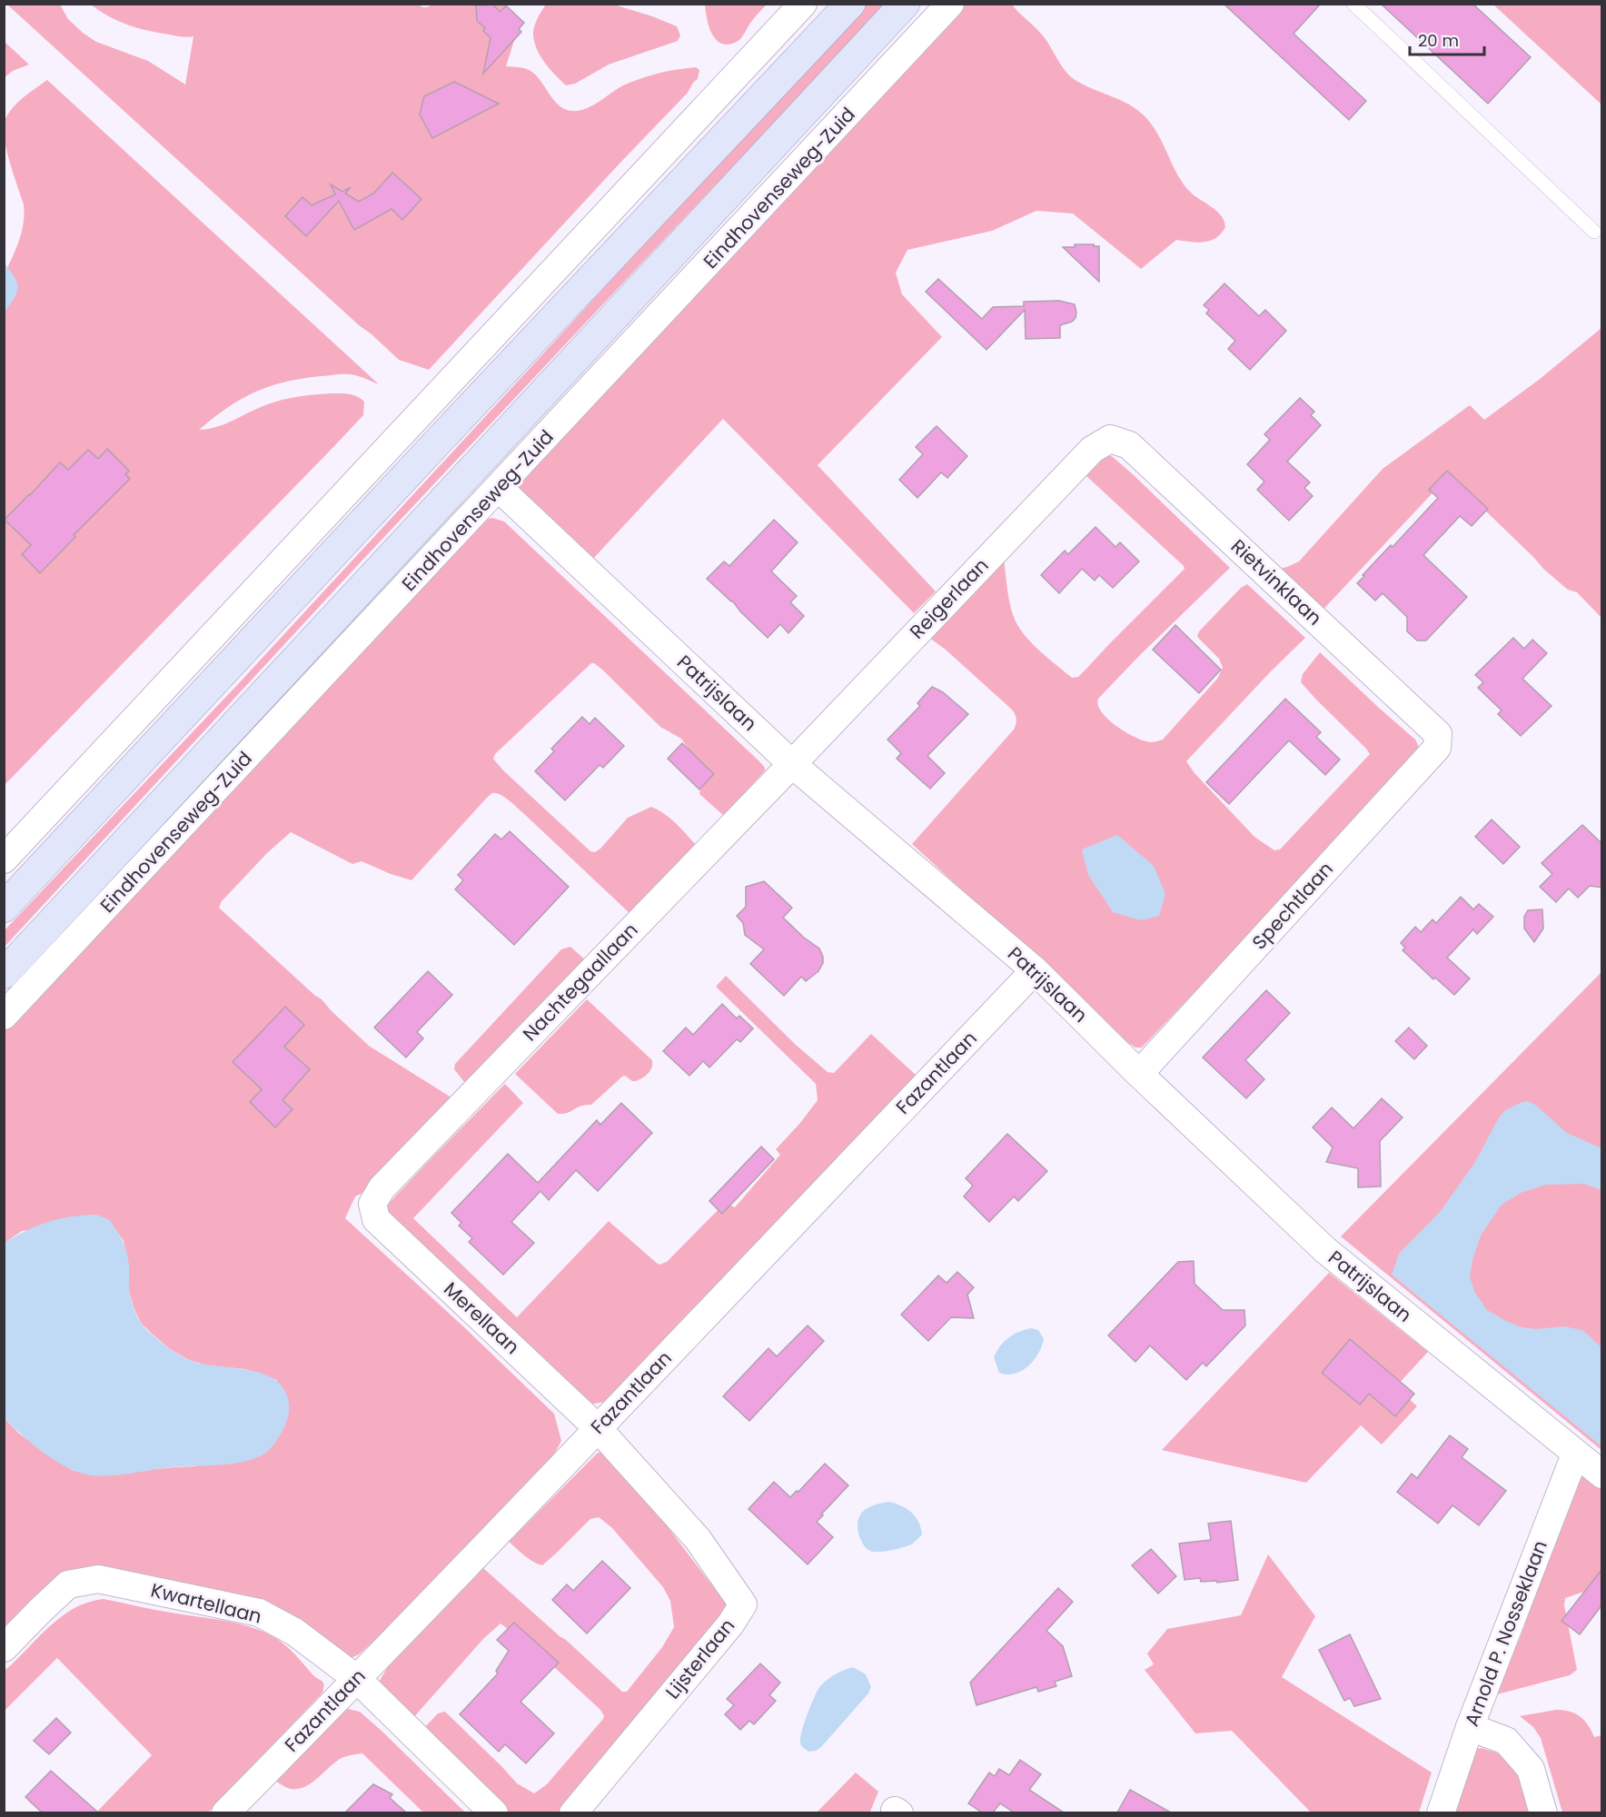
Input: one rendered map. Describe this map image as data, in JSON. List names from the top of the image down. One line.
{"streets":{"main road":["Eindhovenseweg-Zuid"],"street":["Rietvinklaan","Reigerlaan","Patrijslaan","Spechtlaan","Nachtegaallaan","Fazantlaan","Merellaan","Kwartellaan","Arnold P. Nosseklaan","Lijsterlaan"]},"crossings":[["Eindhovenseweg-Zuid","Patrijslaan"],["Rietvinklaan","Reigerlaan"],["Rietvinklaan","Spechtlaan"],["Reigerlaan","Patrijslaan"],["Reigerlaan","Nachtegaallaan"],["Patrijslaan","Spechtlaan"],["Patrijslaan","Nachtegaallaan"],["Patrijslaan","Fazantlaan"],["Patrijslaan","Arnold P. Nosseklaan"],["Nachtegaallaan","Merellaan"],["Fazantlaan","Merellaan"],["Fazantlaan","Kwartellaan"],["Fazantlaan","Lijsterlaan"],["Merellaan","Lijsterlaan"]],"scale_bar":"20 m"}
